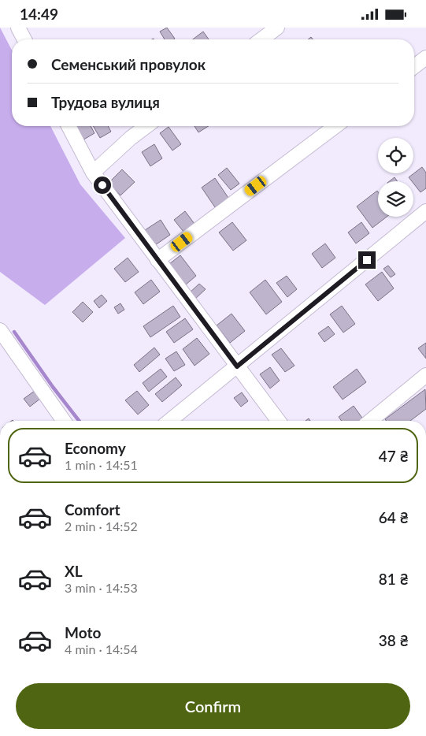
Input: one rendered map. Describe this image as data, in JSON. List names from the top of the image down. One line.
{"page":{"status":"14:49","banner":["Семенський провулок","Трудова вулиця"],"list":[{"name":"Economy","note":"1 min · 14:51","value":"47 ₴"},{"name":"Comfort","note":"2 min · 14:52","value":"64 ₴"},{"name":"XL","note":"3 min · 14:53","value":"81 ₴"},{"name":"Moto","note":"4 min · 14:54","value":"38 ₴"}],"buttons":"Confirm"}}
